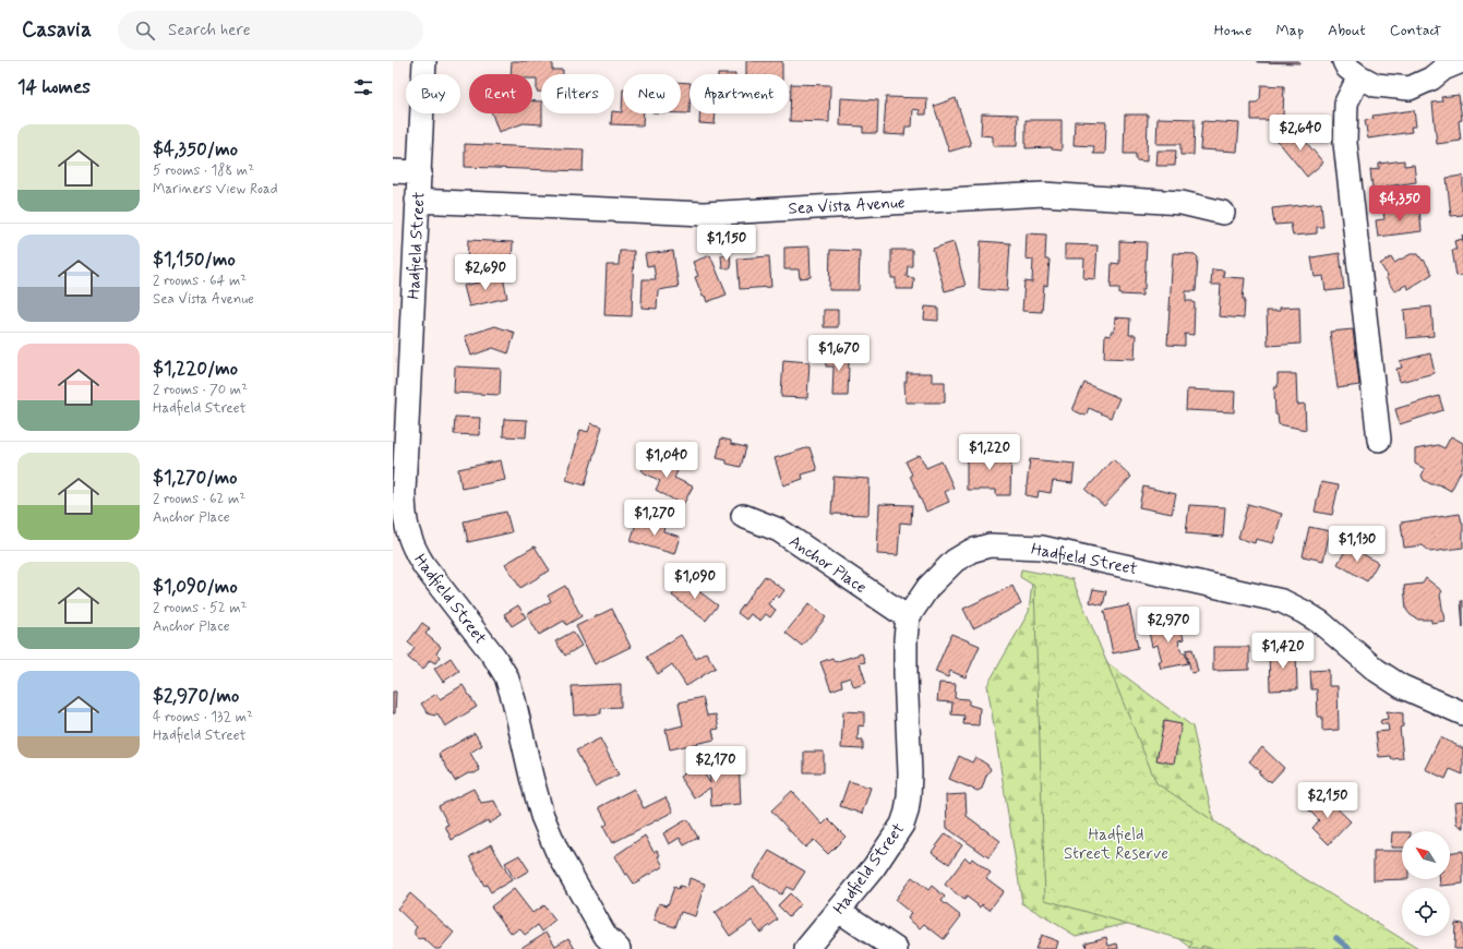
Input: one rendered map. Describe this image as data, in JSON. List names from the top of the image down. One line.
{"streets":{"street":["Sea Vista Avenue","Hadfield Street","Anchor Place"]},"crossings":[["Sea Vista Avenue","Hadfield Street"],["Hadfield Street","Anchor Place"]],"parks":["Hadfield Street Reserve"],"north":"top left","page":{"header":"Casavia","search":"Search here","nav":["Home","Map","About","Contact"],"heading":"14 homes","chip":["Buy","Rent","Filters","New","Apartment"],"list":[{"name":"$4,350/mo","note":"5 rooms · 188 m² · Mariners View Road"},{"name":"$1,150/mo","note":"2 rooms · 64 m² · Sea Vista Avenue"},{"name":"$1,220/mo","note":"2 rooms · 70 m² · Hadfield Street"},{"name":"$1,270/mo","note":"2 rooms · 62 m² · Anchor Place"},{"name":"$1,090/mo","note":"2 rooms · 52 m² · Anchor Place"},{"name":"$2,970/mo","note":"4 rooms · 132 m² · Hadfield Street"}],"price":["$2,640","$4,350","$1,150","$2,690","$1,670","$1,220","$1,040","$1,270","$1,130","$1,090","$2,970","$1,420","$2,170","$2,150"]}}
